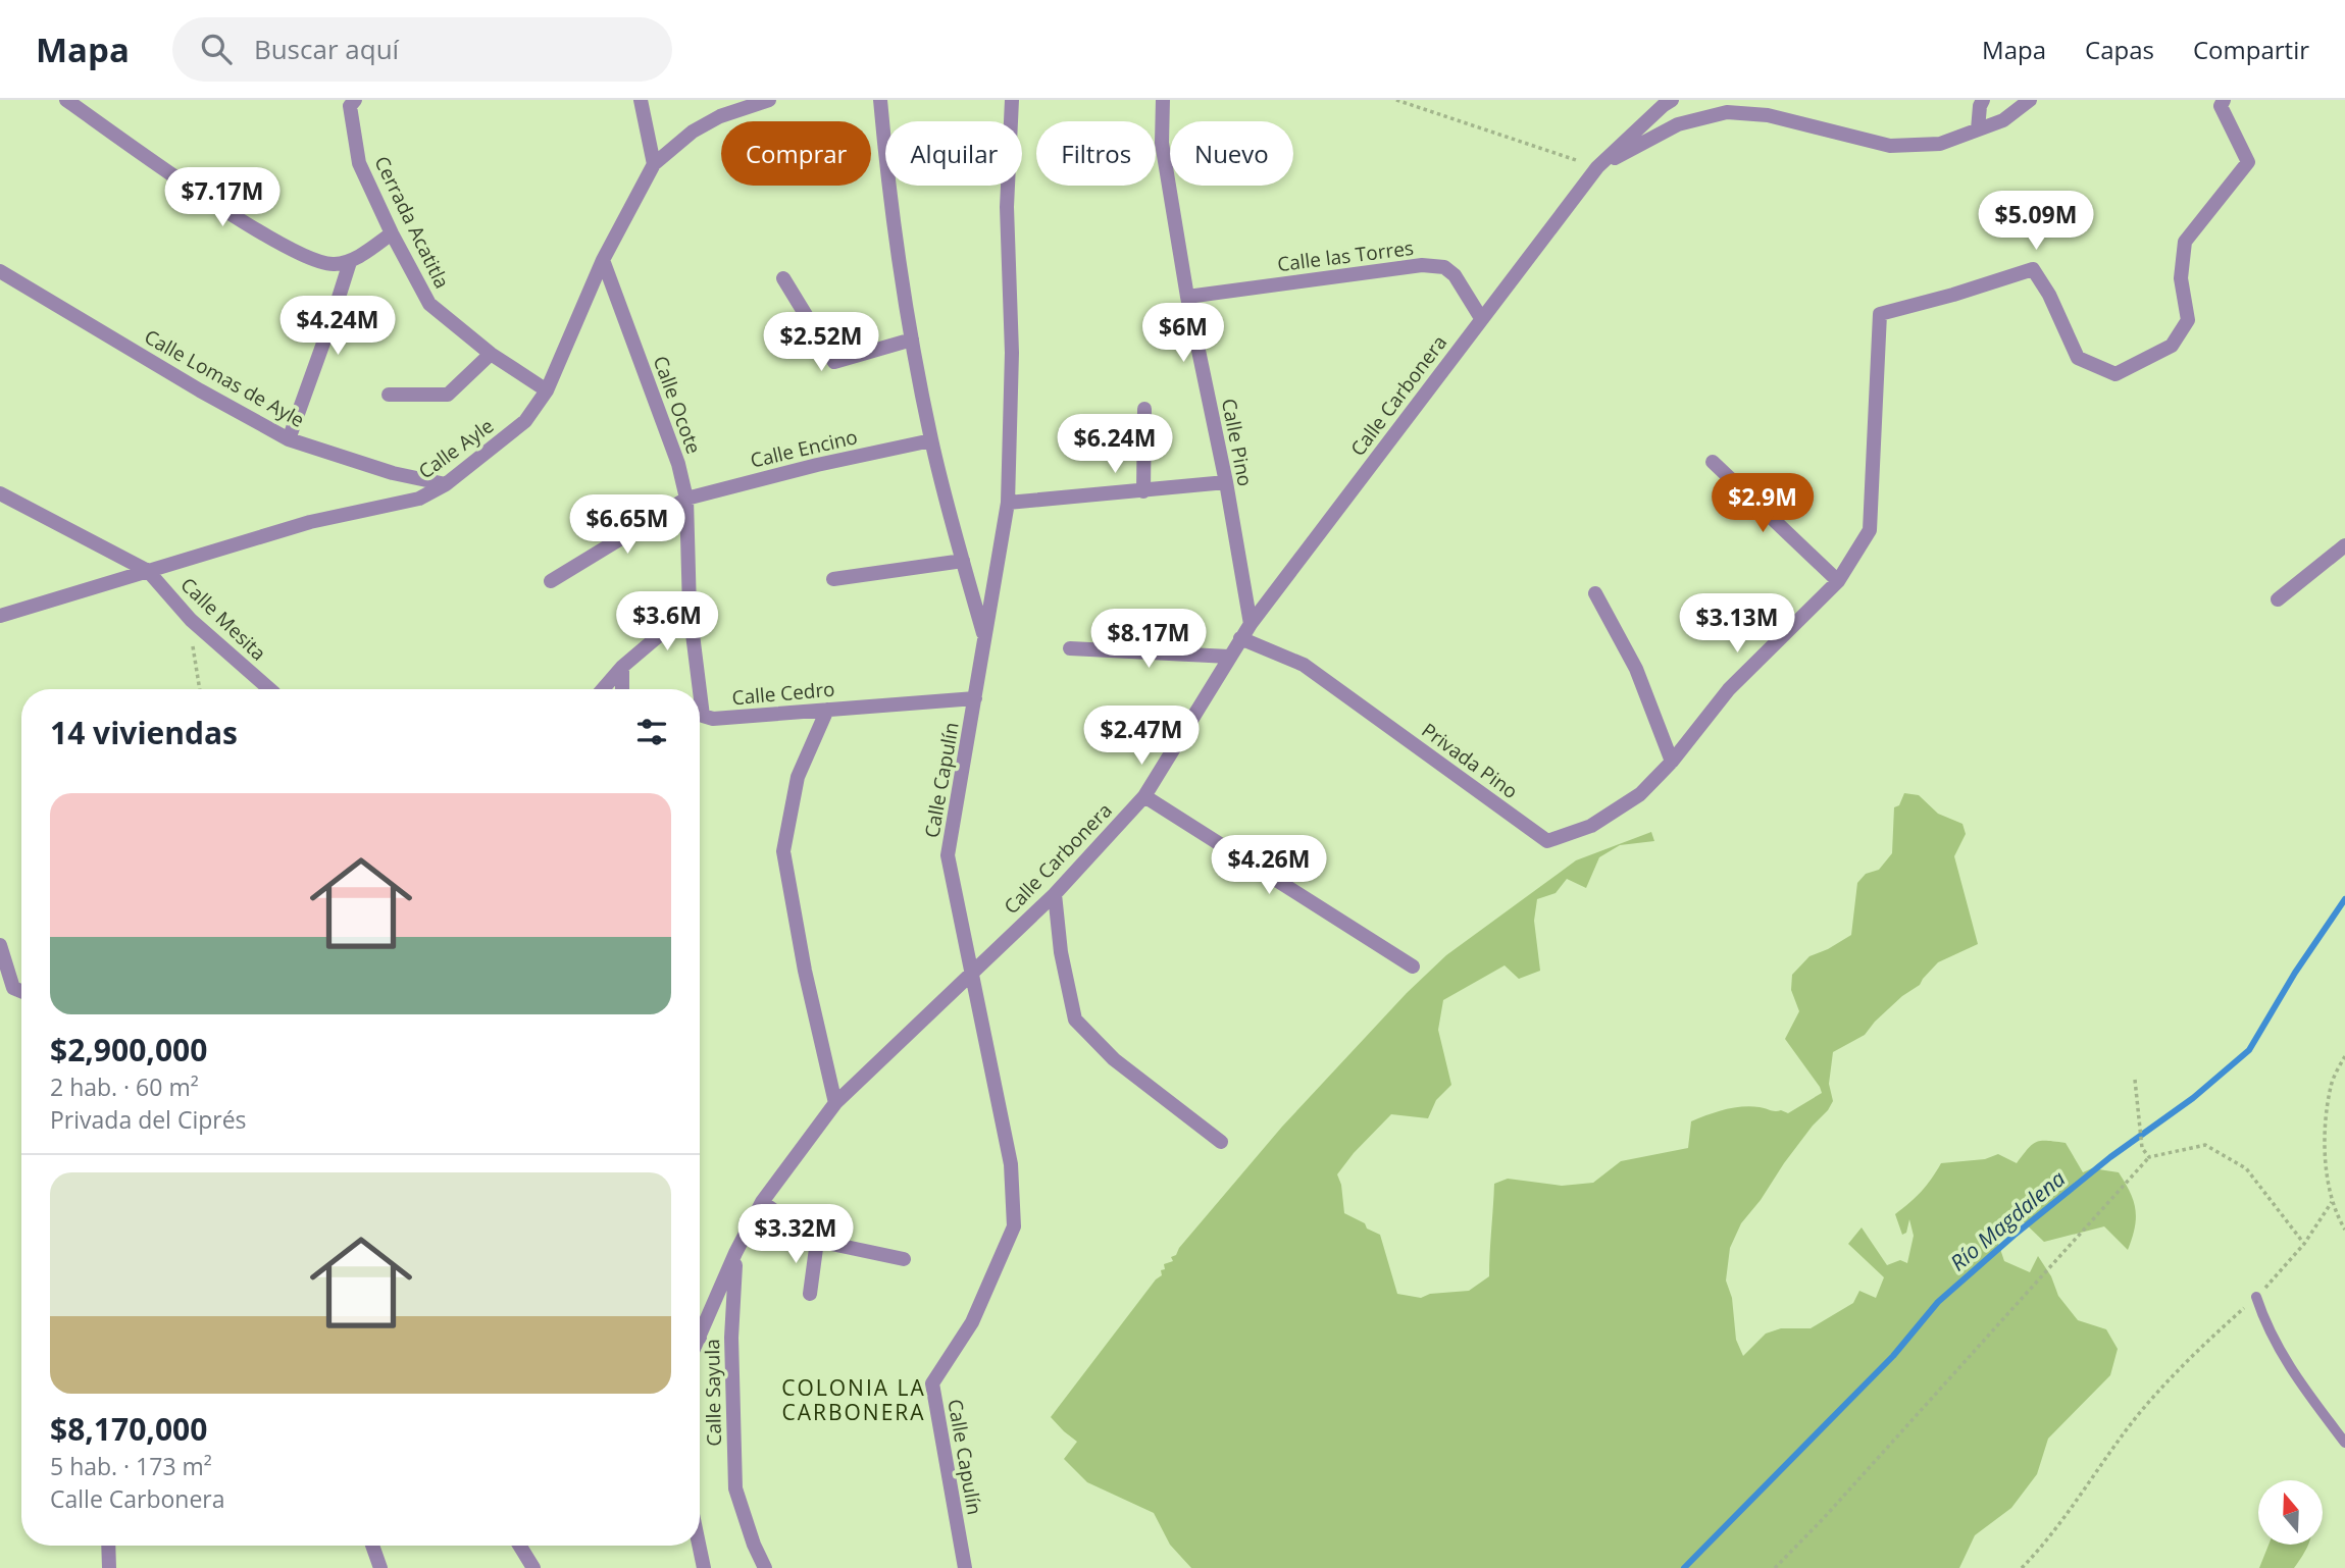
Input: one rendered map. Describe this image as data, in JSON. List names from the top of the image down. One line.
{"streets":{"street":["Cerrada Acatitla","Calle las Torres","Calle Lomas de Ayle","Calle Carbonera","Calle Ocote","Calle Pino","Calle Ayle","Calle Encino","Calle Mesita","Calle Cedro","Privada Pino","Calle Capulín","Calle Sayula"]},"crossings":[["Cerrada Acatitla","Calle Ayle"],["Calle las Torres","Calle Carbonera"],["Calle las Torres","Calle Pino"],["Calle Lomas de Ayle","Calle Ayle"],["Calle Carbonera","Calle Pino"],["Calle Carbonera","Privada Pino"],["Calle Carbonera","Calle Capulín"],["Calle Carbonera","Calle Sayula"],["Calle Ocote","Calle Ayle"],["Calle Ocote","Calle Encino"],["Calle Ocote","Calle Cedro"],["Calle Ayle","Calle Mesita"],["Calle Cedro","Calle Capulín"]],"districts":["COLONIA LA CARBONERA"],"water":["Río Magdalena"],"north":"top","page":{"header":"Mapa","search":"Buscar aquí","nav":["Mapa","Capas","Compartir"],"chip":["Comprar","Alquilar","Filtros","Nuevo"],"price":["$7.17M","$5.09M","$4.24M","$6M","$2.52M","$6.24M","$2.9M","$6.65M","$3.6M","$3.13M","$8.17M","$2.47M","$4.26M","$3.32M"],"heading":"14 viviendas","list":[{"name":"$2,900,000","note":"2 hab. · 60 m² · Privada del Ciprés"},{"name":"$8,170,000","note":"5 hab. · 173 m² · Calle Carbonera"}]}}
